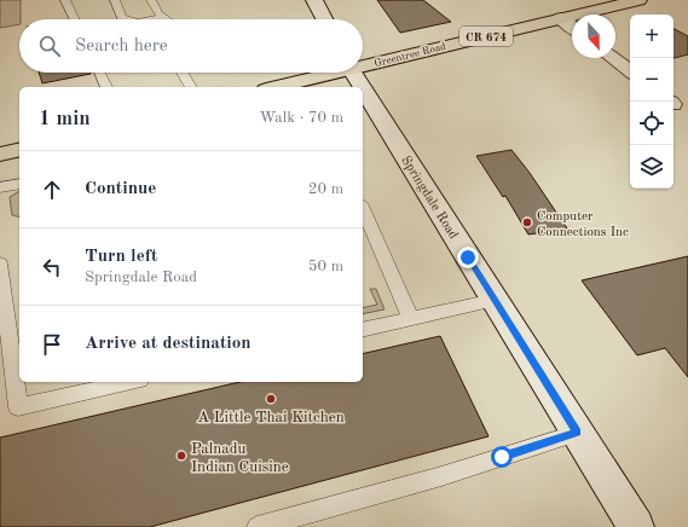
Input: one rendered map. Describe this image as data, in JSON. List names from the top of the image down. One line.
{"streets":{"main road":["CR 674","Greentree Road","Springdale Road"]},"places":["Computer Connections Inc","A Little Thai Kitchen","Palnadu Indian Cuisine"],"north":"bottom","page":{"map_buttons":["+","−"],"search":"Search here","heading":["1 min","Walk · 70 m"],"list":[["Continue","20 m"],["Turn left","Springdale Road","50 m"],"Arrive at destination"]}}
